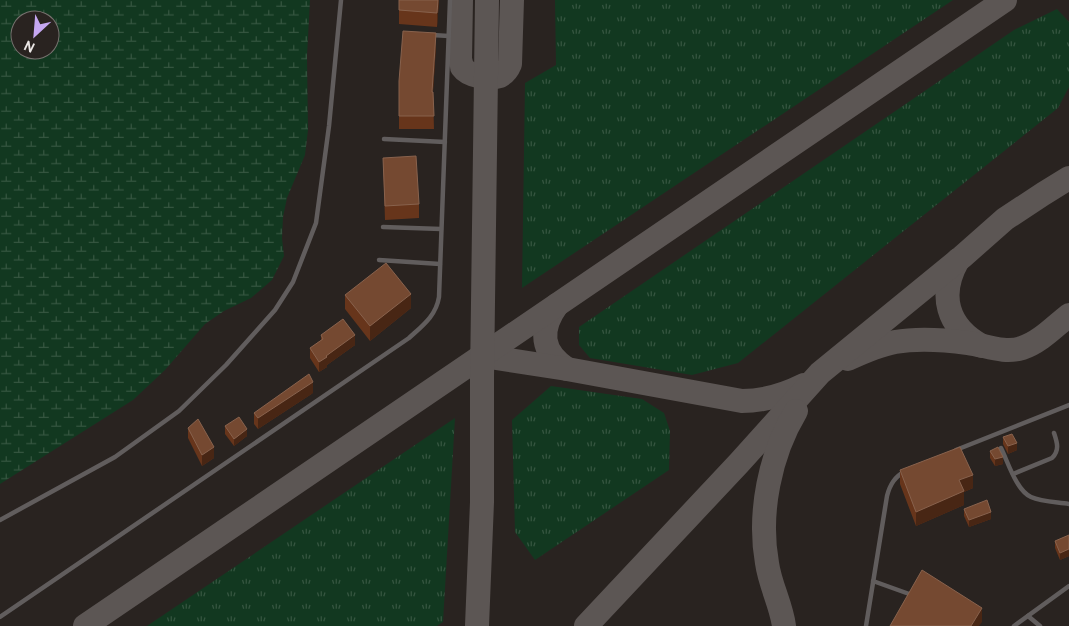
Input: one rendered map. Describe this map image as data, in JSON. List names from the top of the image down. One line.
{"north":"bottom left"}
